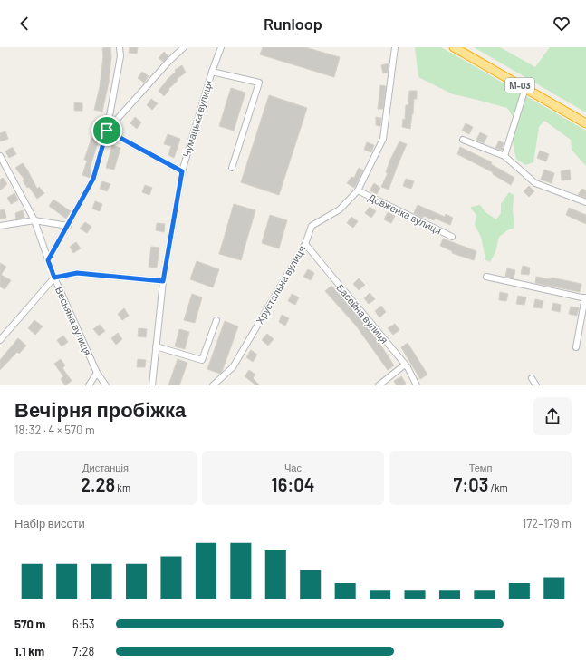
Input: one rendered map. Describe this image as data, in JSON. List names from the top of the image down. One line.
{"streets":{"highway":["М-03"],"street":["Чумацька вулиця","Довженка вулиця","Хрустальна вулиця","Басейна вулиця","Весняна вулиця"]},"crossings":[["Довженка вулиця","Хрустальна вулиця"],["Хрустальна вулиця","Басейна вулиця"]],"page":{"header":"Runloop","heading":["Вечірня пробіжка","18:32 · 4 × 570 m"],"stats":[["Дистанція","2.28 km"],["Час","16:04"],["Темп","7:03 /km"]],"chart":["Набір висоти","172–179 m"],"list":[{"name":"570 m","note":"6:53"},{"name":"1.1 km","note":"7:28"}]}}
